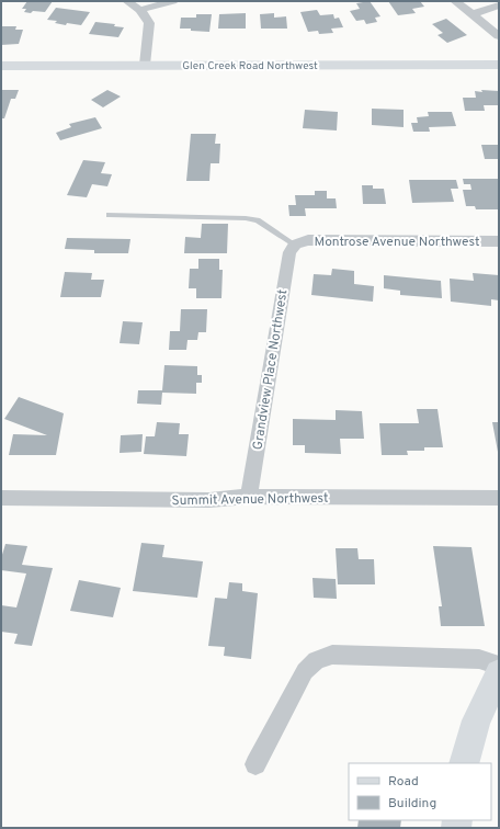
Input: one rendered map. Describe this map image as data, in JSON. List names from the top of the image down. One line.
{"streets":{"main road":["Glen Creek Road Northwest"],"street":["Montrose Avenue Northwest","Grandview Place Northwest","Summit Avenue Northwest"]},"crossings":[["Montrose Avenue Northwest","Grandview Place Northwest"],["Grandview Place Northwest","Summit Avenue Northwest"]],"legend":["Road","Building"]}
